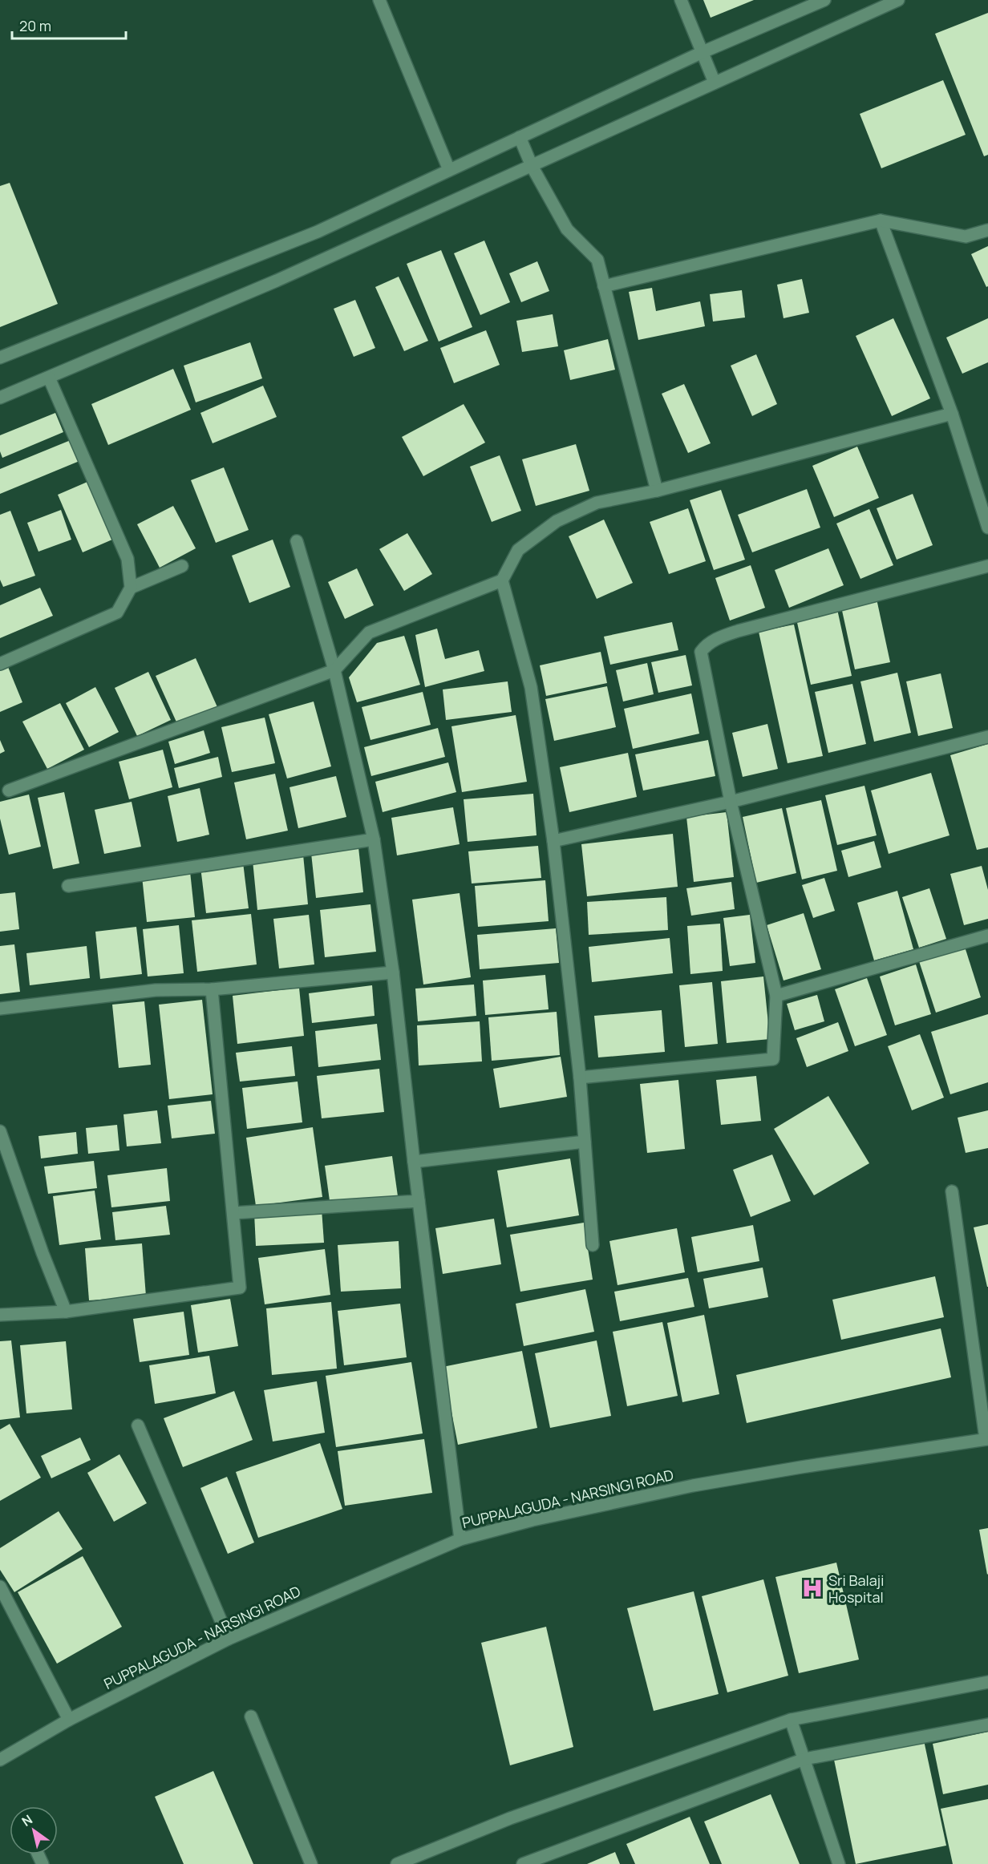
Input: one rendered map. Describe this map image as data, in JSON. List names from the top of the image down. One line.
{"streets":{"street":["PUPPALAGUDA - NARSINGI ROAD"]},"places":{"hospital":["Sri Balaji Hospital"]},"scale_bar":"20 m","north":"top left"}
